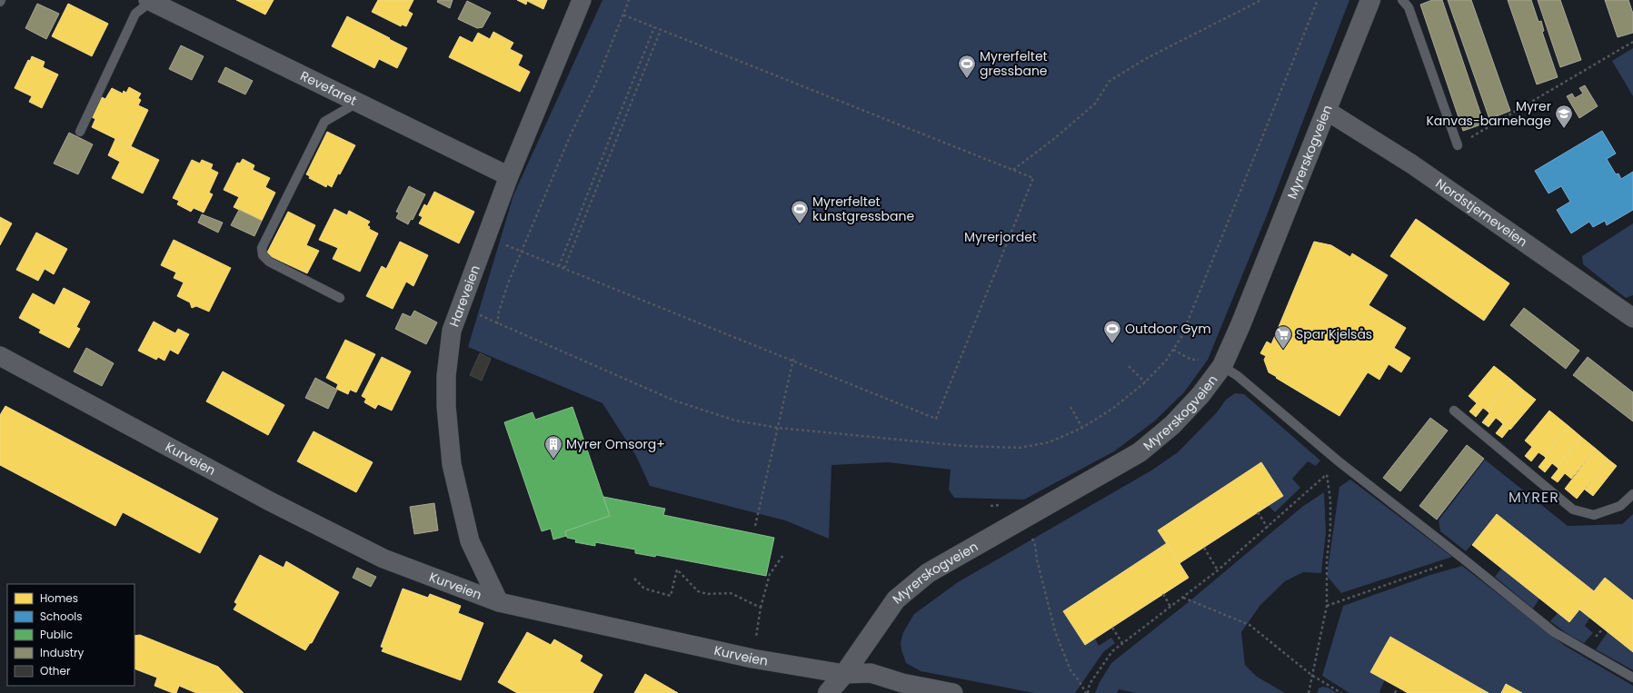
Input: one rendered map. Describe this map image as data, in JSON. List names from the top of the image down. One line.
{"streets":{"street":["Revefaret","Myrerskogveien","Nordstjerneveien","Hareveien","Kurveien"]},"crossings":[["Revefaret","Hareveien"],["Myrerskogveien","Nordstjerneveien"],["Myrerskogveien","Kurveien"],["Hareveien","Kurveien"]],"districts":["MYRER"],"parks":["Myrerjordet"],"places":{"sports":["Myrerfeltet gressbane","Myrerfeltet kunstgressbane","Outdoor Gym"],"school or university":["Myrer Kanvas-barnehage"],"supermarket":["Spar Kjelsås"],"building":["Myrer Omsorg+"]},"legend":["Homes","Schools","Public","Industry","Other"]}
